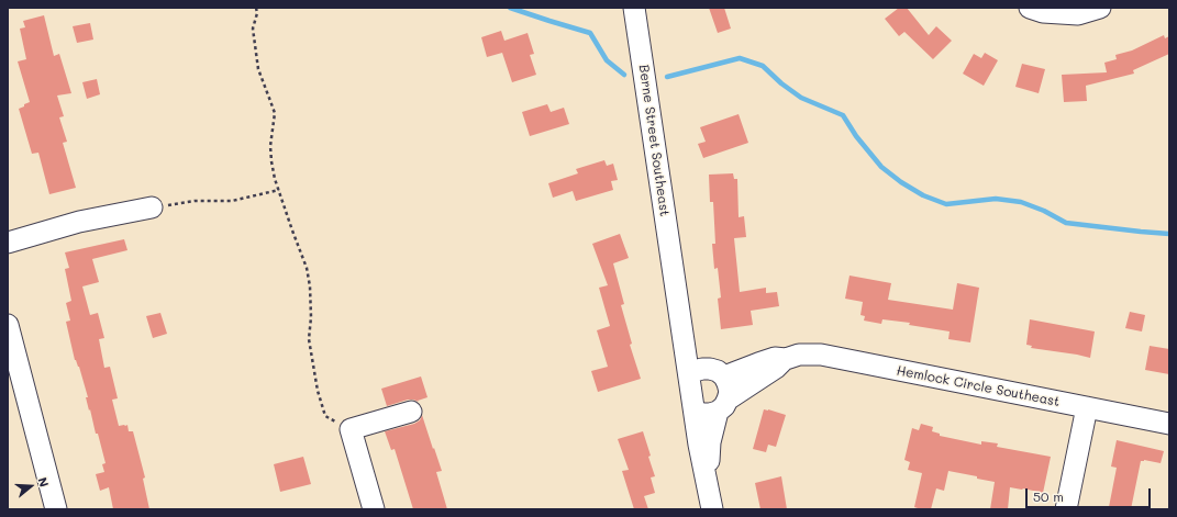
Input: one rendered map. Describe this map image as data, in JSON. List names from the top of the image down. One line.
{"streets":{"street":["Berne Street Southeast","Hemlock Circle Southeast"]},"crossings":[["Berne Street Southeast","Hemlock Circle Southeast"]],"scale_bar":"50 m","north":"right"}
